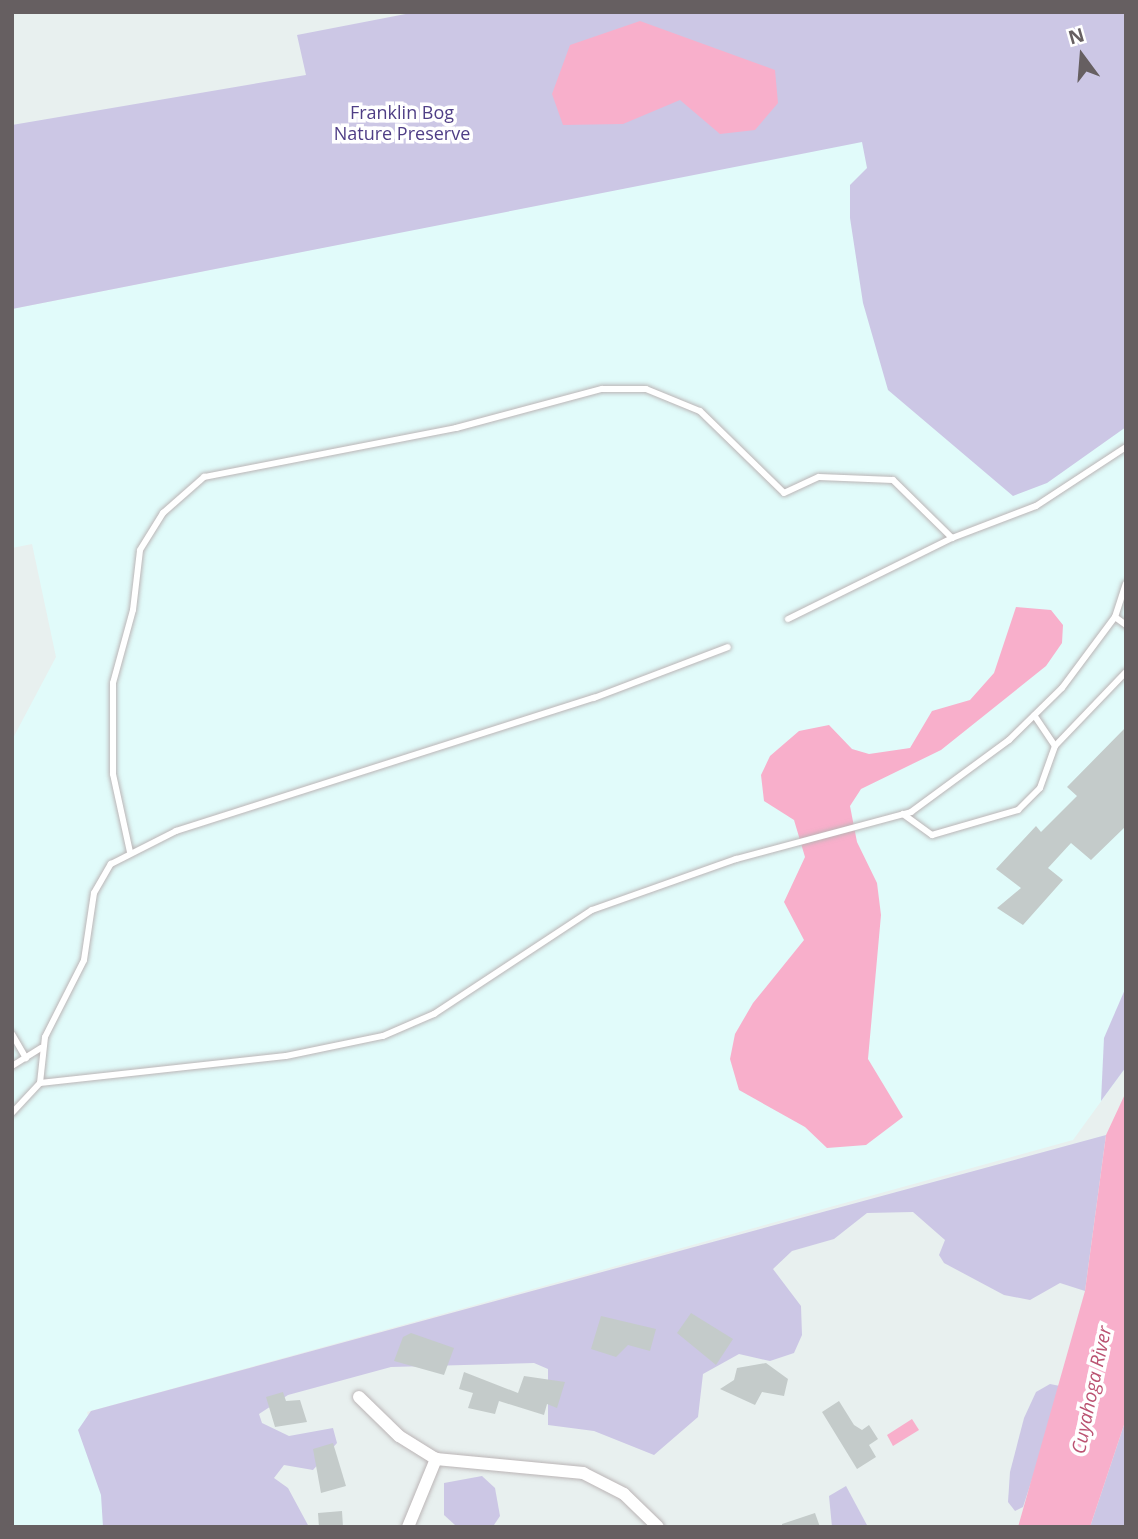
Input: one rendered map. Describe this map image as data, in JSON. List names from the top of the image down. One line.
{"water":["Cuyahoga River"],"parks":["Franklin Bog Nature Preserve"],"north":"top"}
